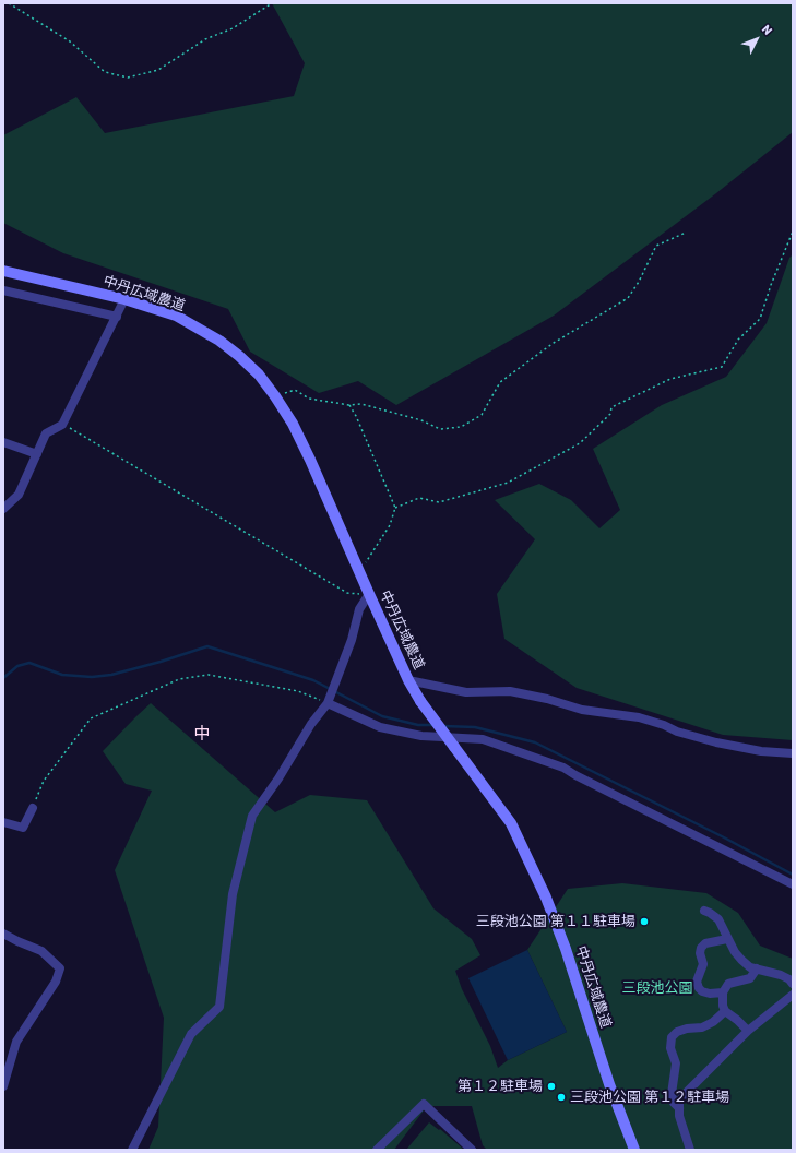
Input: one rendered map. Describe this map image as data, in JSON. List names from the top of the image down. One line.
{"streets":{"street":["中丹広域農道"]},"districts":["中"],"parks":["三段池公園"],"places":["三段池公園 第１１駐車場","第１２駐車場","三段池公園 第１２駐車場"],"north":"top right"}
